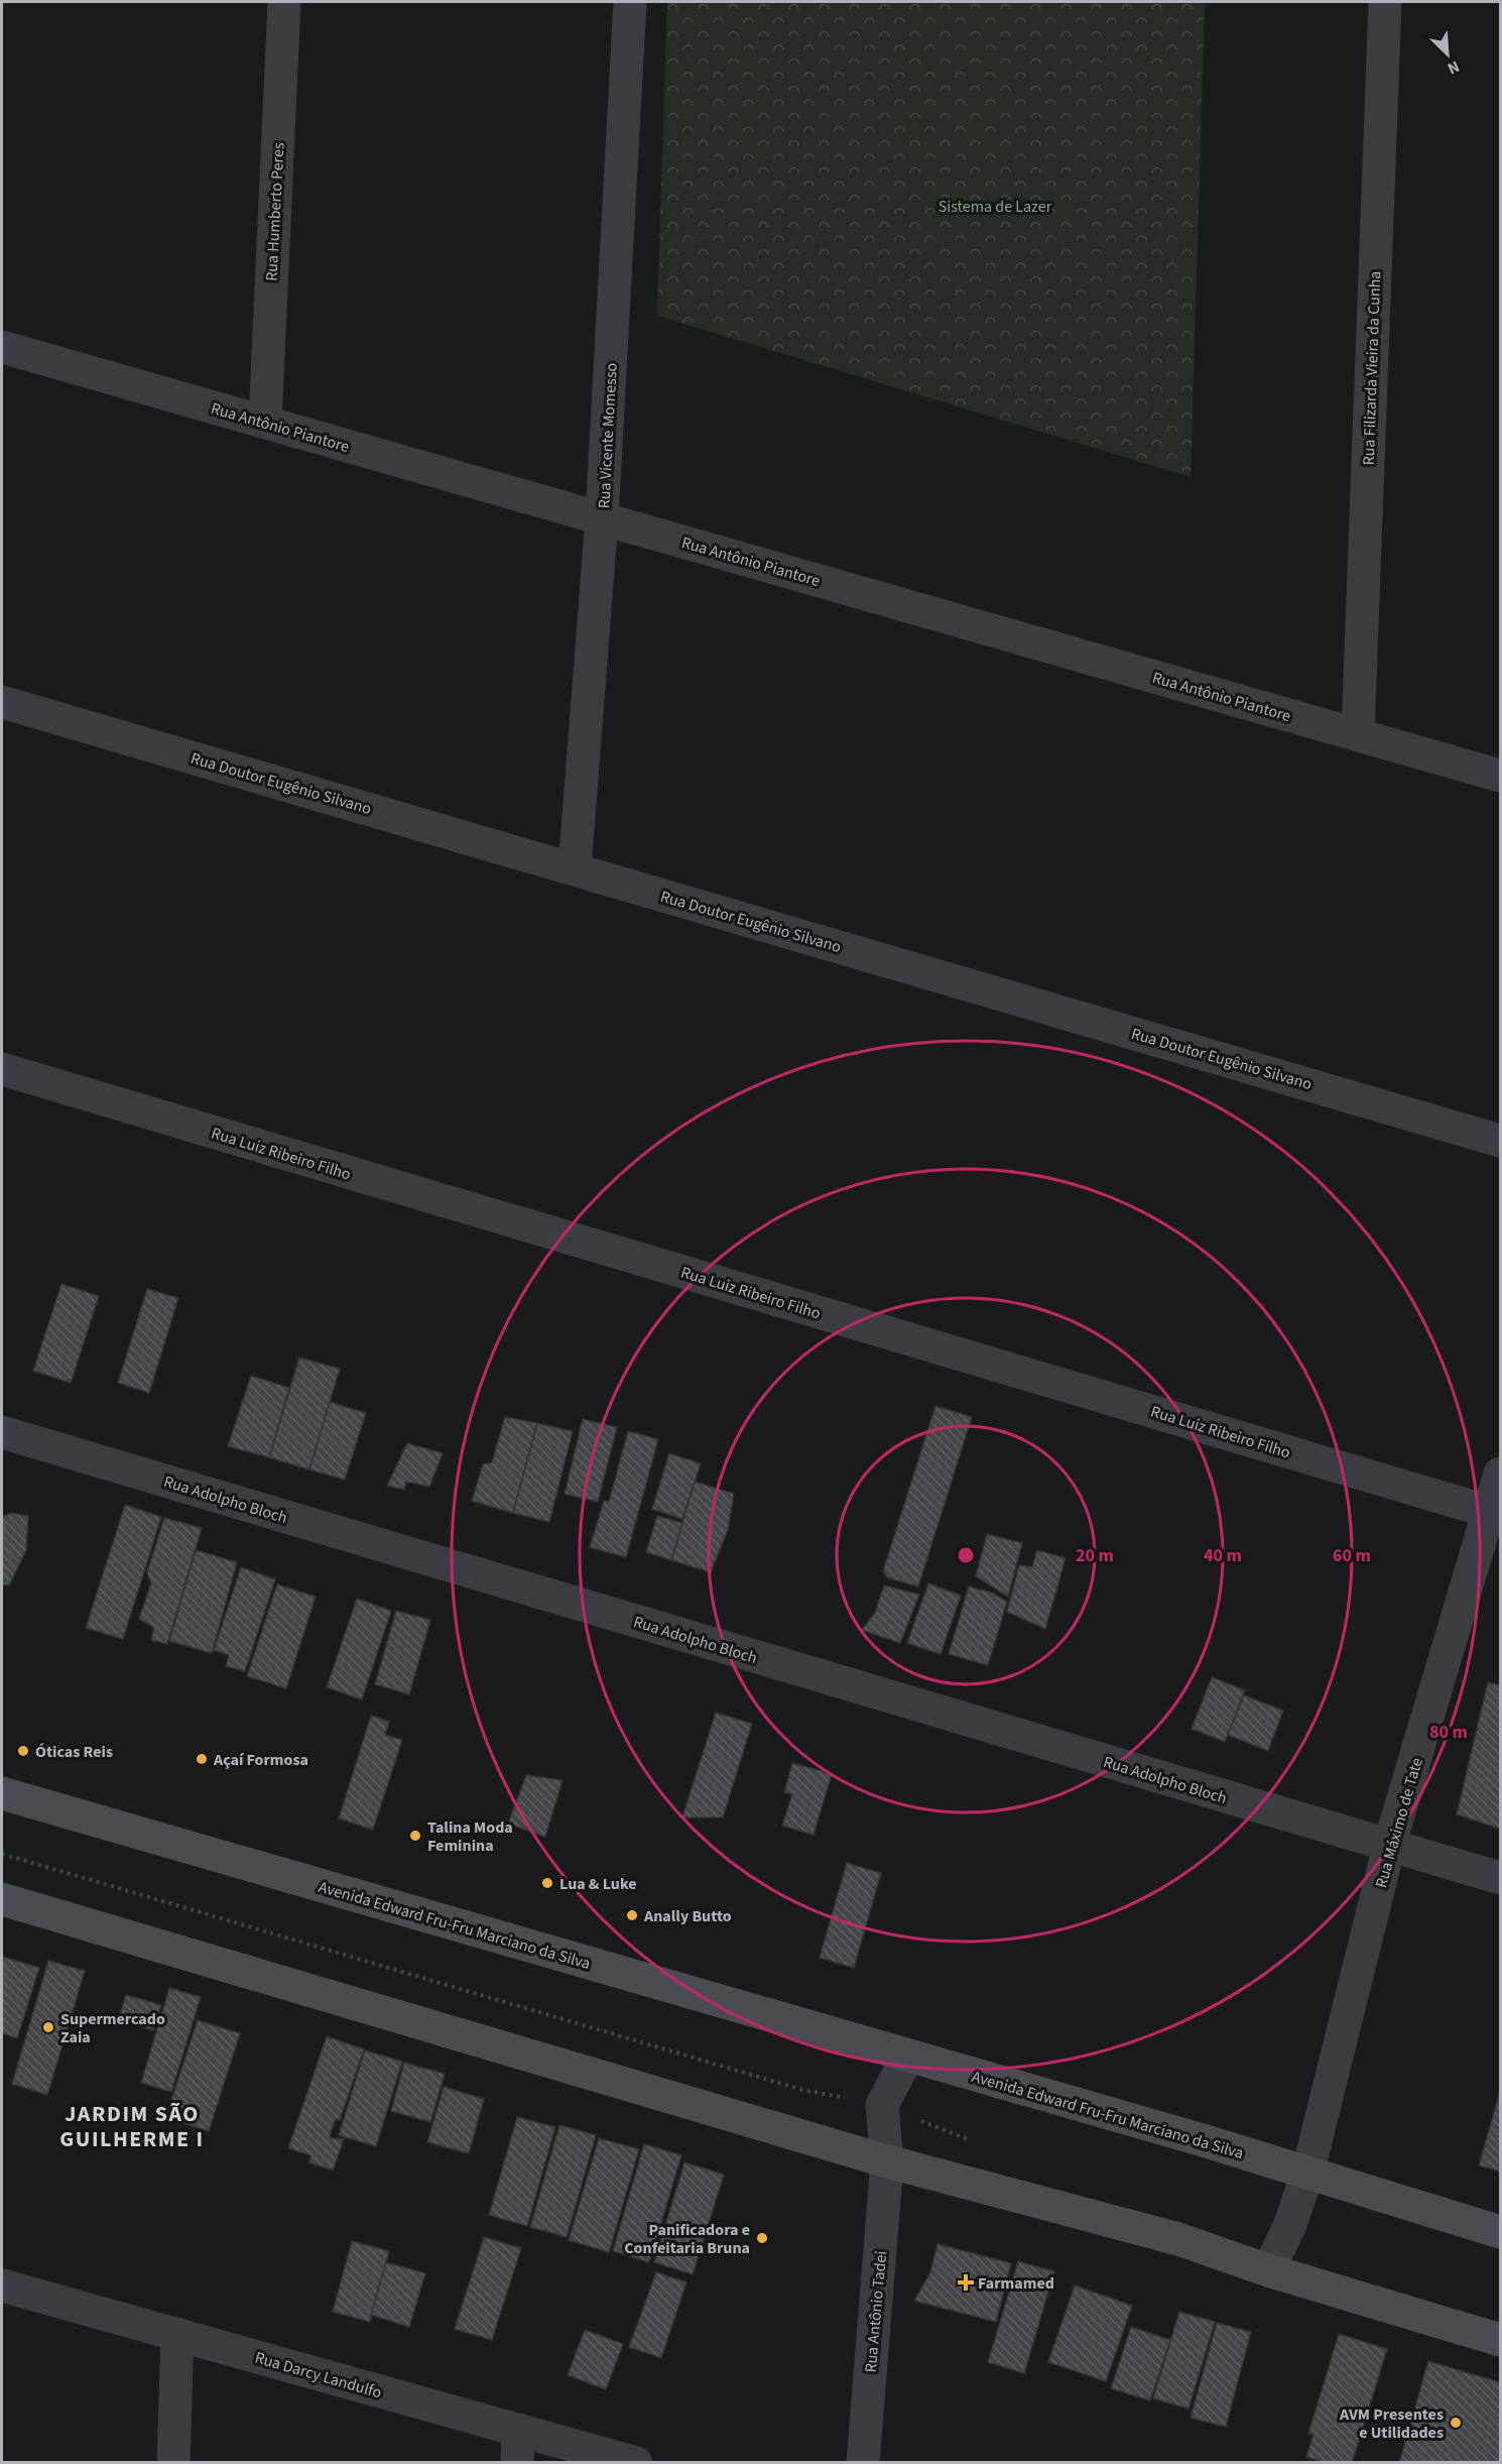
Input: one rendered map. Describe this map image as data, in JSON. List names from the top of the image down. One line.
{"streets":{"main road":["Avenida Edward Fru-Fru Marciano da Silva"],"street":["Rua Humberto Peres","Rua Filizarda Vieira da Cunha","Rua Antônio Piantore","Rua Vicente Momesso","Rua Doutor Eugênio Silvano","Rua Luiz Ribeiro Filho","Rua Adolpho Bloch","Rua Máximo de Tate","Rua Antônio Tadei","Rua Darcy Landulfo"]},"crossings":[["Rua Humberto Peres","Rua Antônio Piantore"],["Rua Filizarda Vieira da Cunha","Rua Antônio Piantore"],["Rua Antônio Piantore","Rua Vicente Momesso"],["Rua Vicente Momesso","Rua Doutor Eugênio Silvano"],["Rua Luiz Ribeiro Filho","Rua Máximo de Tate"],["Rua Adolpho Bloch","Rua Máximo de Tate"],["Rua Máximo de Tate","Avenida Edward Fru-Fru Marciano da Silva"]],"districts":["JARDIM SÃO GUILHERME I"],"parks":["Sistema de Lazer"],"places":{"other":["Óticas Reis","Açaí Formosa","Talina Moda Feminina","Lua & Luke","Anally Butto","Supermercado Zaia","Panificadora e Confeitaria Bruna","AVM Presentes e Utilidades"],"health":["Farmamed"]},"north":"bottom right","rings":["20 m","40 m","60 m","80 m"]}
